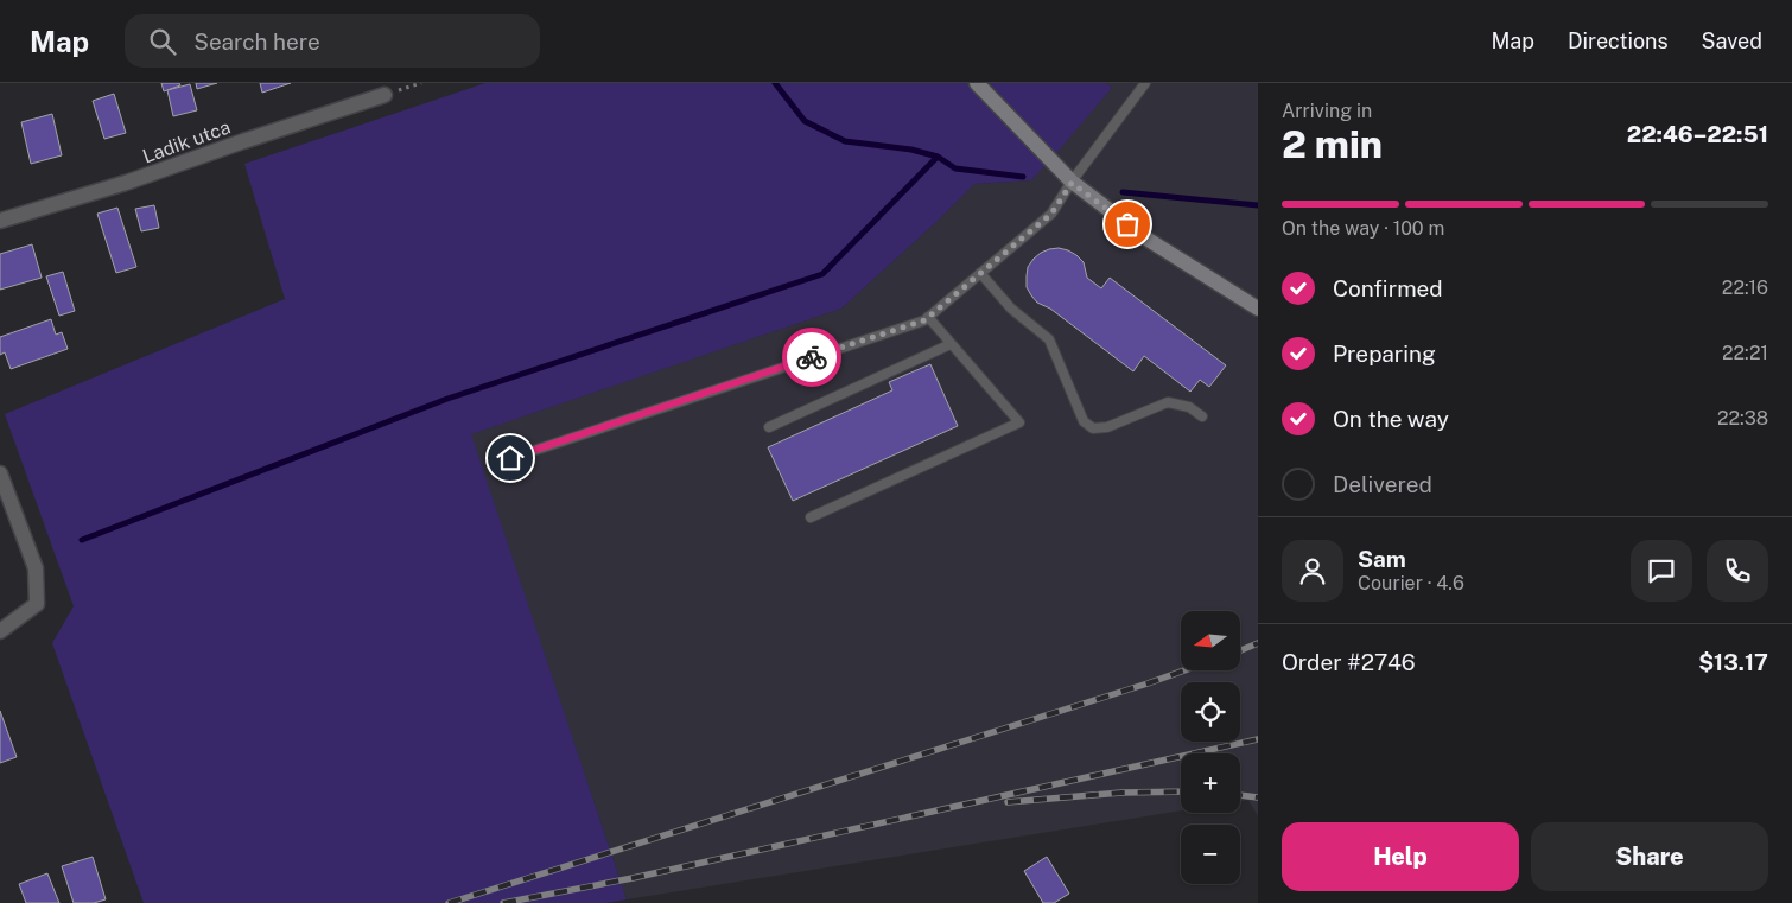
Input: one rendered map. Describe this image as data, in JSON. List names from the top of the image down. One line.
{"streets":{"street":["Ladik utca"]},"north":"left","page":{"header":"Map","search":"Search here","nav":["Map","Directions","Saved"],"heading":["2 min","Arriving in","22:46–22:51"],"panel":["Sam","Courier · 4.6","Order #2746","$13.17"],"bar":"On the way · 100 m","list":[["Confirmed","22:16"],["Preparing","22:21"],["On the way","22:38"],"Delivered"],"map_buttons":["+","−"],"buttons":["Help","Share"]}}
